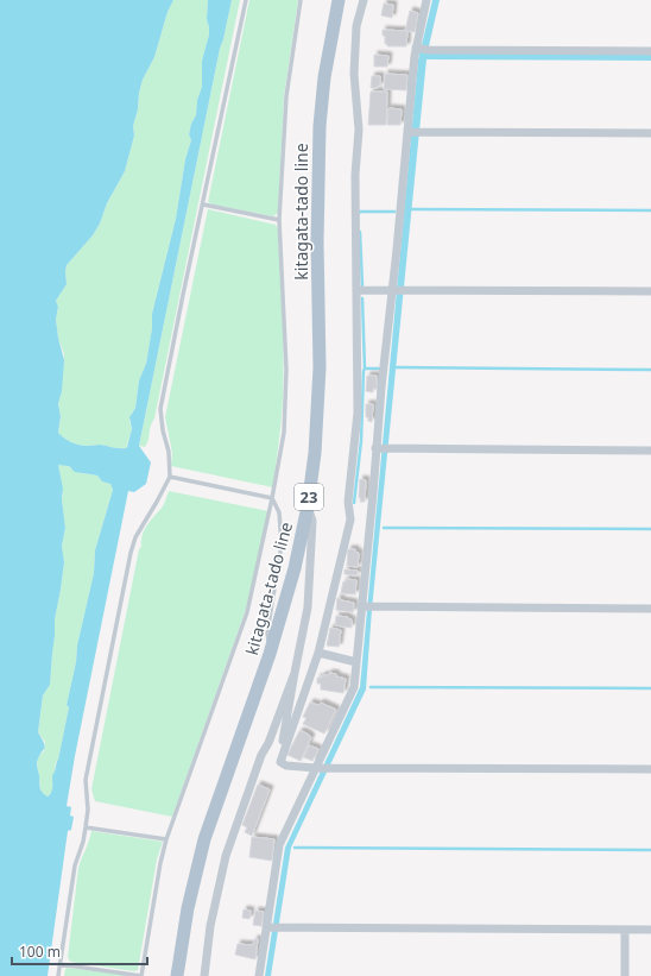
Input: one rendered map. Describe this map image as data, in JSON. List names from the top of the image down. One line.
{"streets":{"main road":["kitagata-tado line","23"]},"scale_bar":"100 m"}
